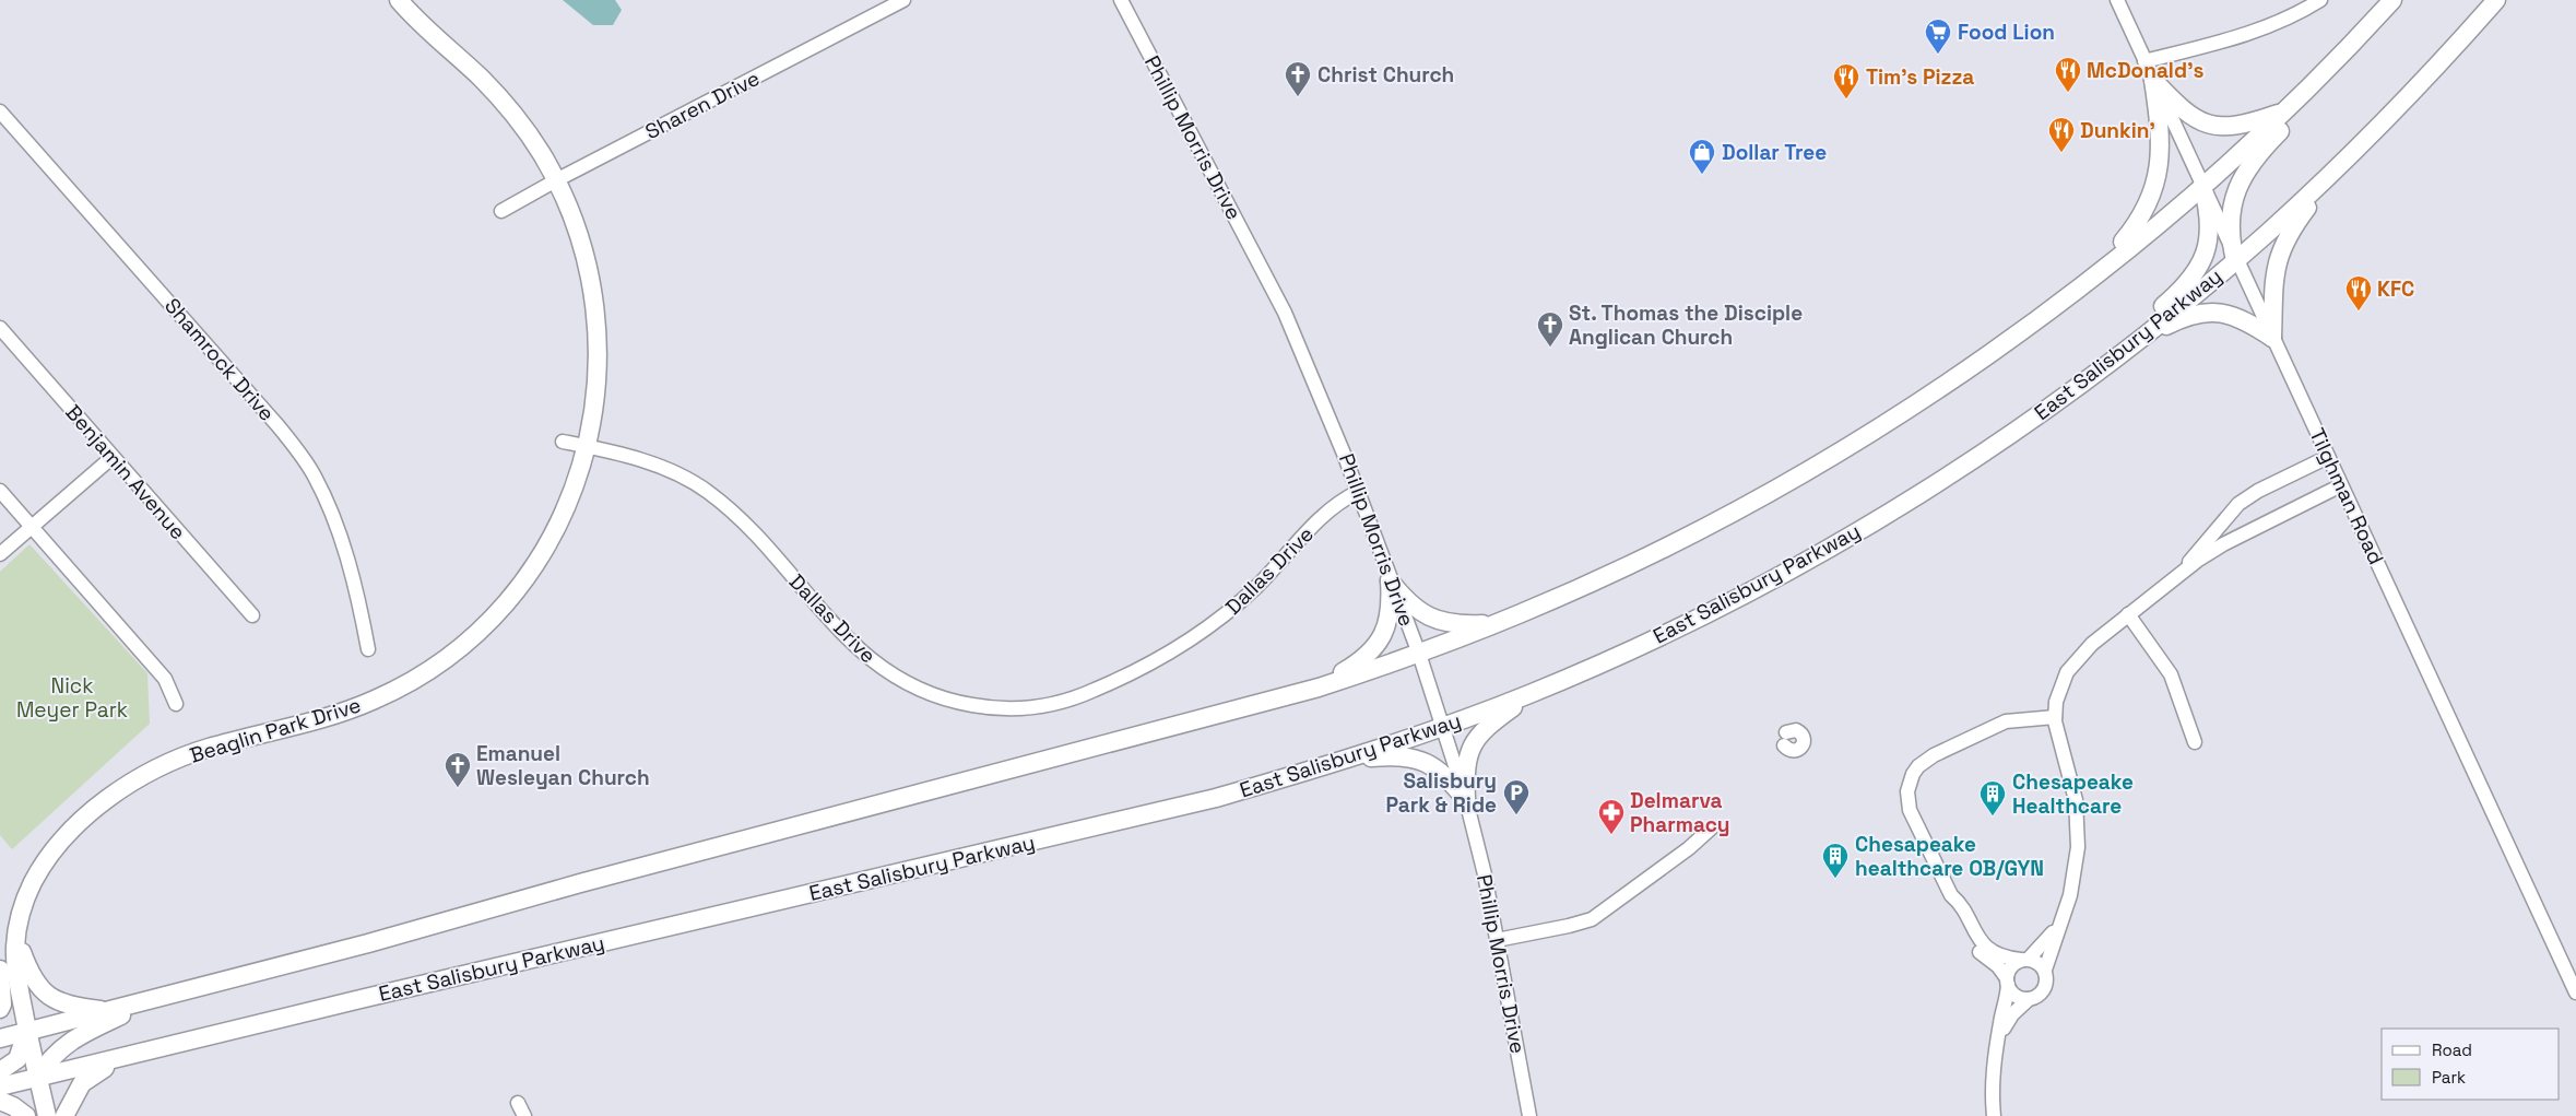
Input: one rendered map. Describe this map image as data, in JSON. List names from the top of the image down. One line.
{"streets":{"main road":["East Salisbury Parkway","Beaglin Park Drive"],"street":["Sharen Drive","Phillip Morris Drive","Shamrock Drive","Benjamin Avenue","Tilghman Road","Dallas Drive"]},"crossings":[["Sharen Drive","Beaglin Park Drive"],["Phillip Morris Drive","East Salisbury Parkway"],["Phillip Morris Drive","Dallas Drive"],["East Salisbury Parkway","Tilghman Road"],["East Salisbury Parkway","Beaglin Park Drive"],["Dallas Drive","Beaglin Park Drive"]],"parks":["Nick Meyer Park"],"places":{"supermarket":["Food Lion"],"restaurant":["McDonald's","Tim's Pizza","Dunkin'","KFC"],"church":["Christ Church","St. Thomas the Disciple Anglican Church","Emanuel Wesleyan Church"],"shop":["Dollar Tree"],"parking":["Salisbury Park & Ride"],"building":["Chesapeake Healthcare","Chesapeake healthcare OB/GYN"],"pharmacy":["Delmarva Pharmacy"]},"legend":["Road","Park"]}
